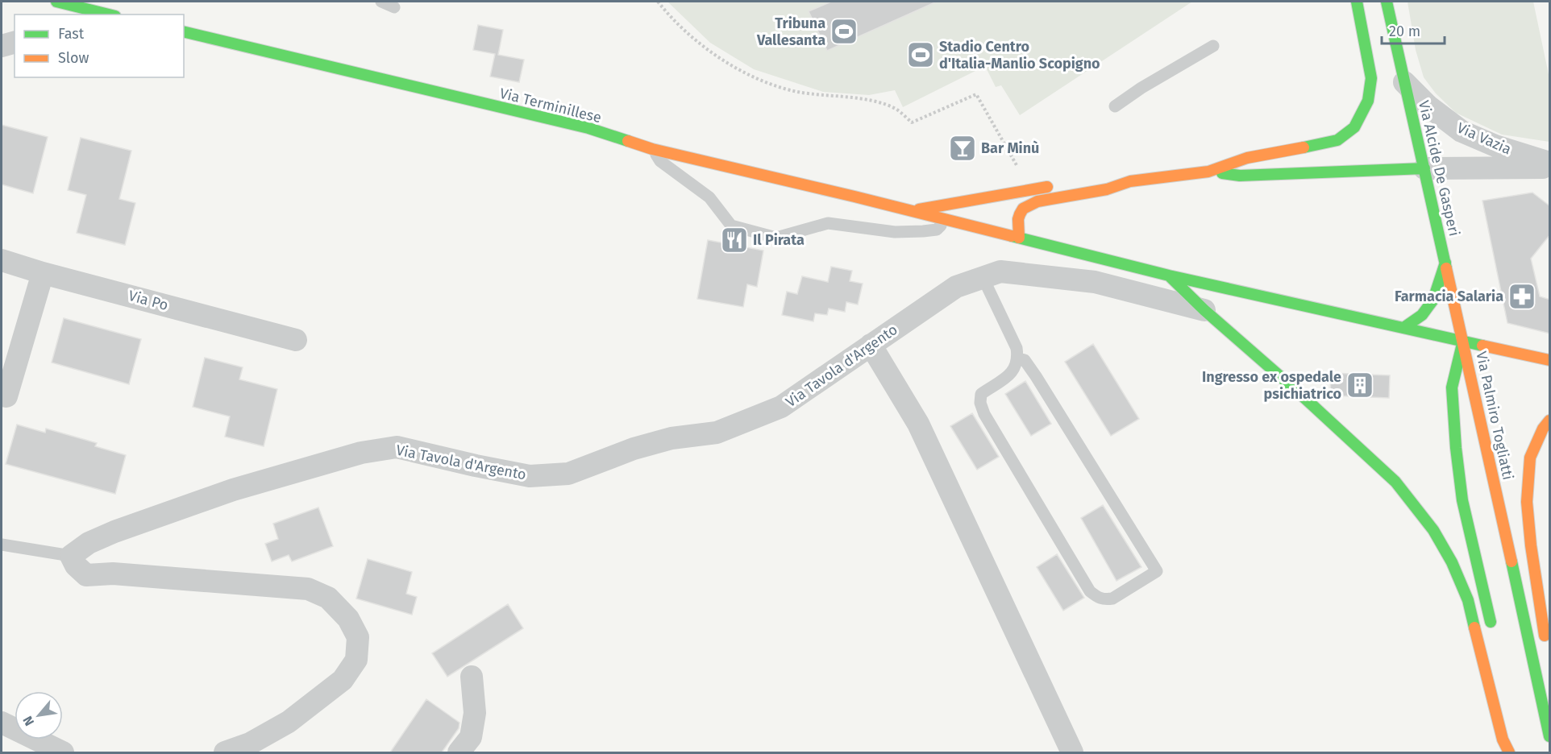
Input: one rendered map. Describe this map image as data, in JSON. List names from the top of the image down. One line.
{"streets":{"street":["Via Terminillese","Via Vazia","Via Alcide De Gasperi","Via Po","Via Tavola d'Argento","Via Palmiro Togliatti"]},"crossings":[["Via Terminillese","Via Alcide De Gasperi"],["Via Terminillese","Via Palmiro Togliatti"],["Via Vazia","Via Alcide De Gasperi"],["Via Alcide De Gasperi","Via Palmiro Togliatti"]],"places":{"sports":["Tribuna Vallesanta","Stadio Centro d'Italia-Manlio Scopigno"],"bar":["Bar Minù"],"restaurant":["Il Pirata"],"pharmacy":["Farmacia Salaria"],"building":["Ingresso ex ospedale psichiatrico"]},"legend":["Fast","Slow"],"scale_bar":"20 m","north":"bottom left"}
